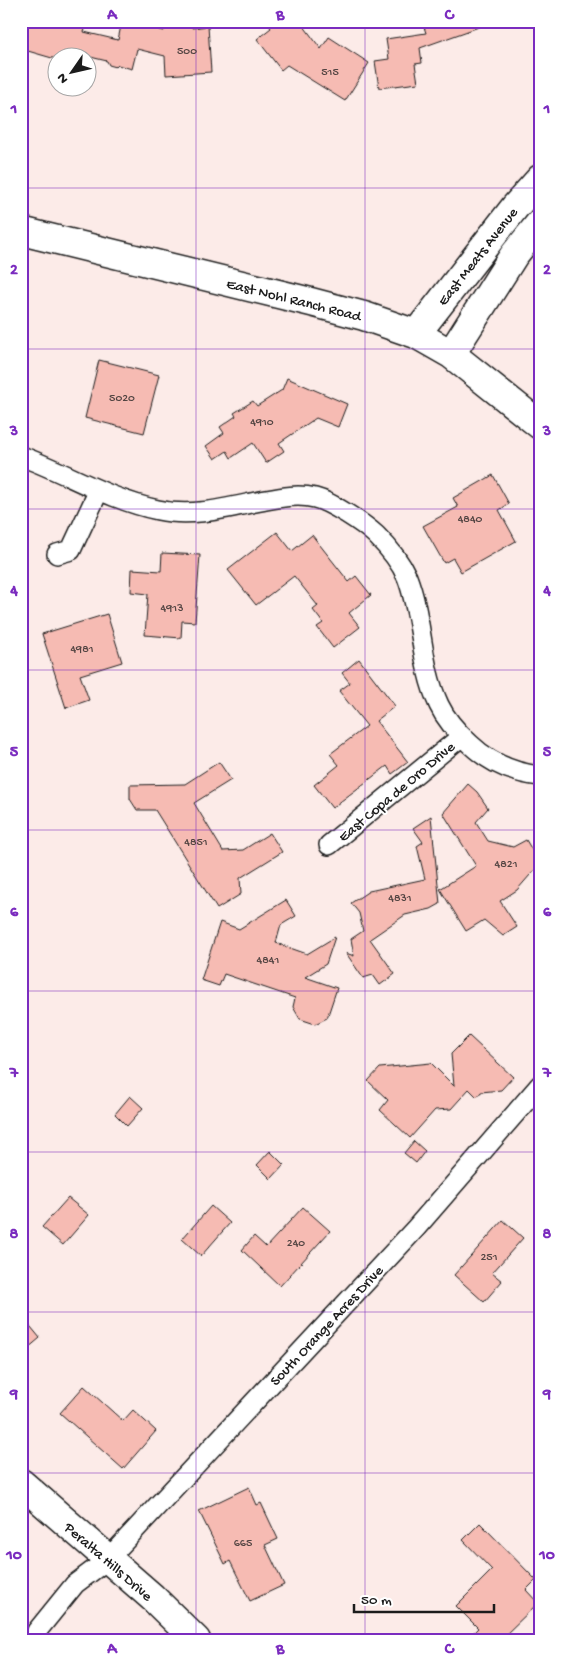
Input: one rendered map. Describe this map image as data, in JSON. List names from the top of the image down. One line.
{"streets":{"street":["East Meats Avenue","East Nohl Ranch Road","East Copa de Oro Drive","South Orange Acres Drive","Peralta Hills Drive"]},"crossings":[["East Meats Avenue","East Nohl Ranch Road"],["South Orange Acres Drive","Peralta Hills Drive"]],"house_numbers":["500","515","5020","4910","4840","4913","4981","4851","4821","4831","4841","240","251","665"],"scale_bar":"50 m","north":"bottom left","grid":{"columns":["A","B","C"],"rows":["1","2","3","4","5","6","7","8","9","10"]}}
